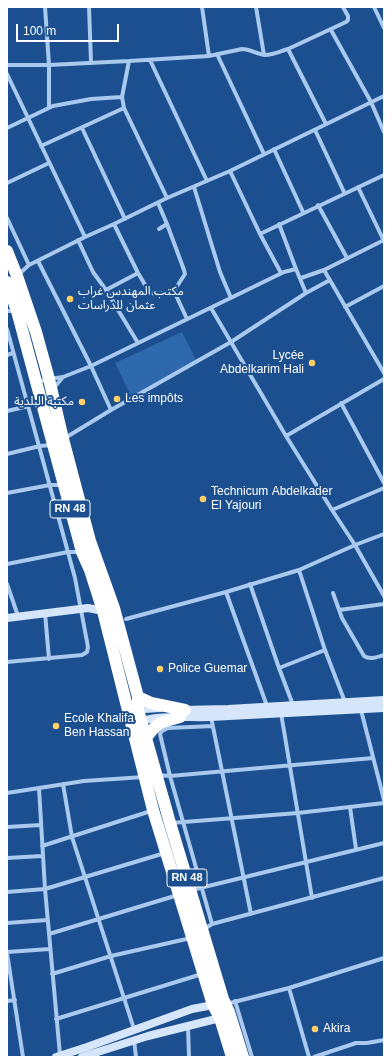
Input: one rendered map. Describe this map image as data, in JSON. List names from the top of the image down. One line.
{"streets":{"highway":["RN 48"]},"places":["مكتب المهندس غراب عثمان للدراسات","Lycée Abdelkarim Hali","Les impôts","مكتبة البلدية","Technicum Abdelkader El Yajouri","Police Guemar","Ecole Khalifa Ben Hassan","Akira"],"scale_bar":"100 m"}
